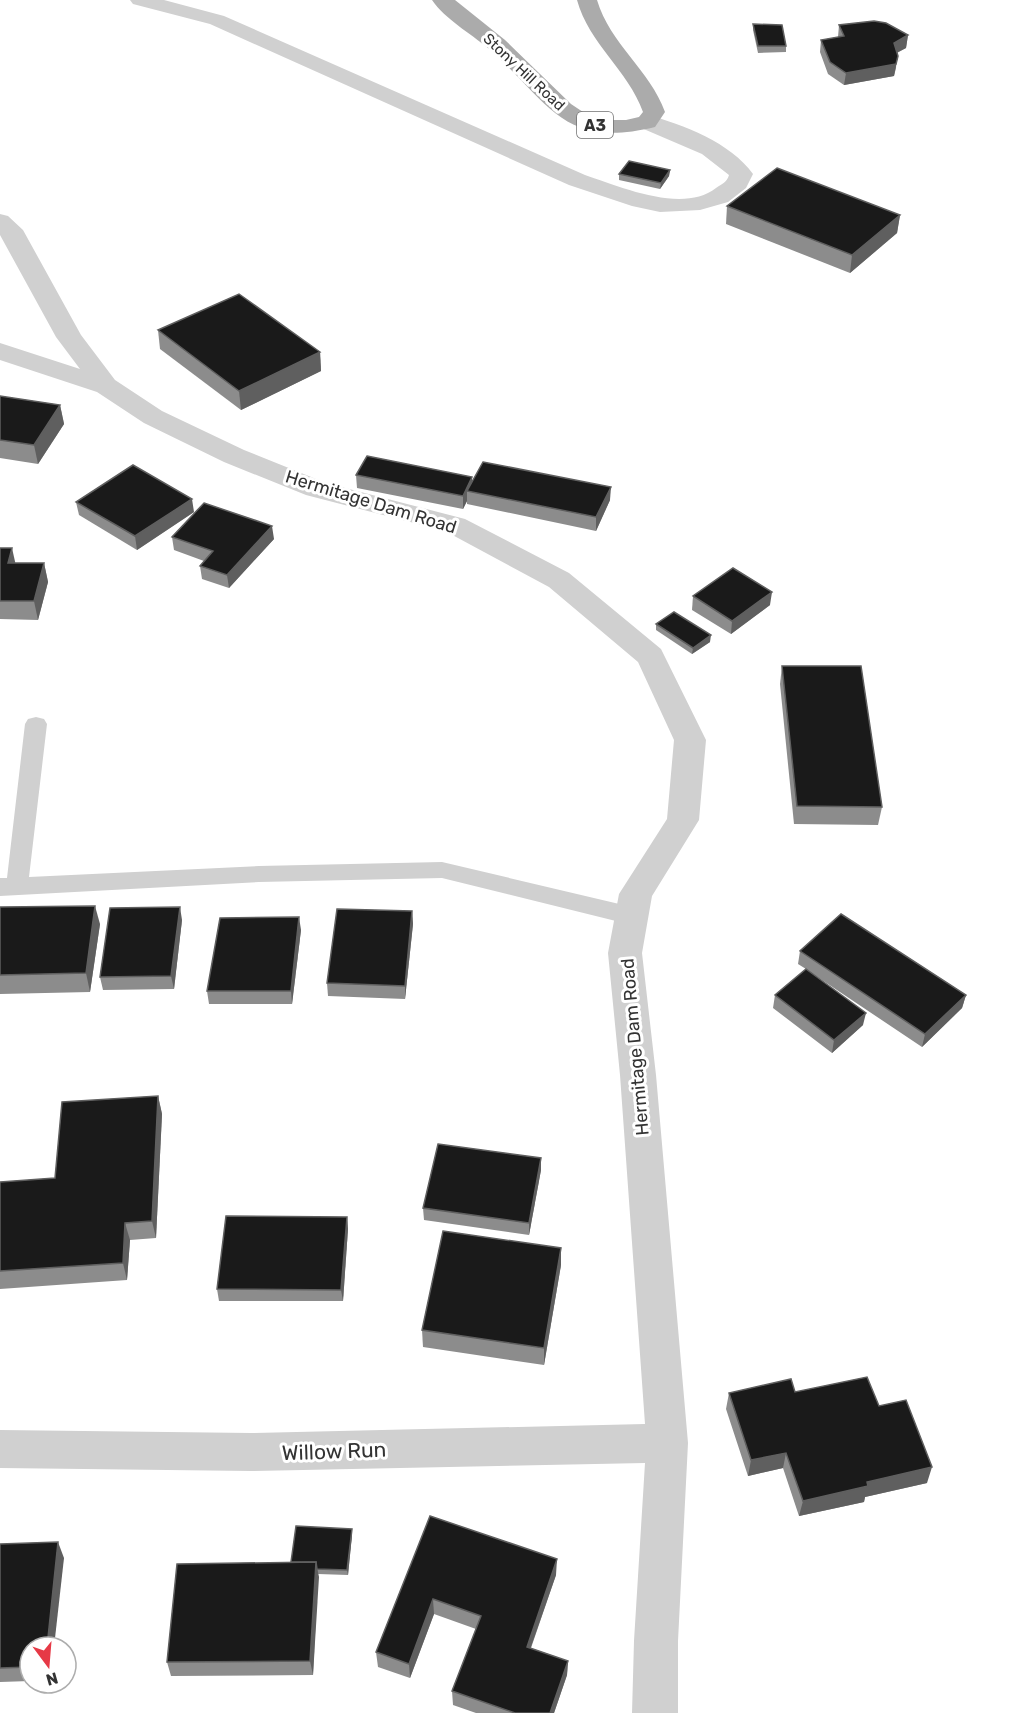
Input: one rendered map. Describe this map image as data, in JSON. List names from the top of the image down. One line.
{"streets":{"main road":["Stony Hill Road","A3"],"street":["Hermitage Dam Road","Willow Run"]},"crossings":[["Hermitage Dam Road","Willow Run"]],"north":"bottom"}
